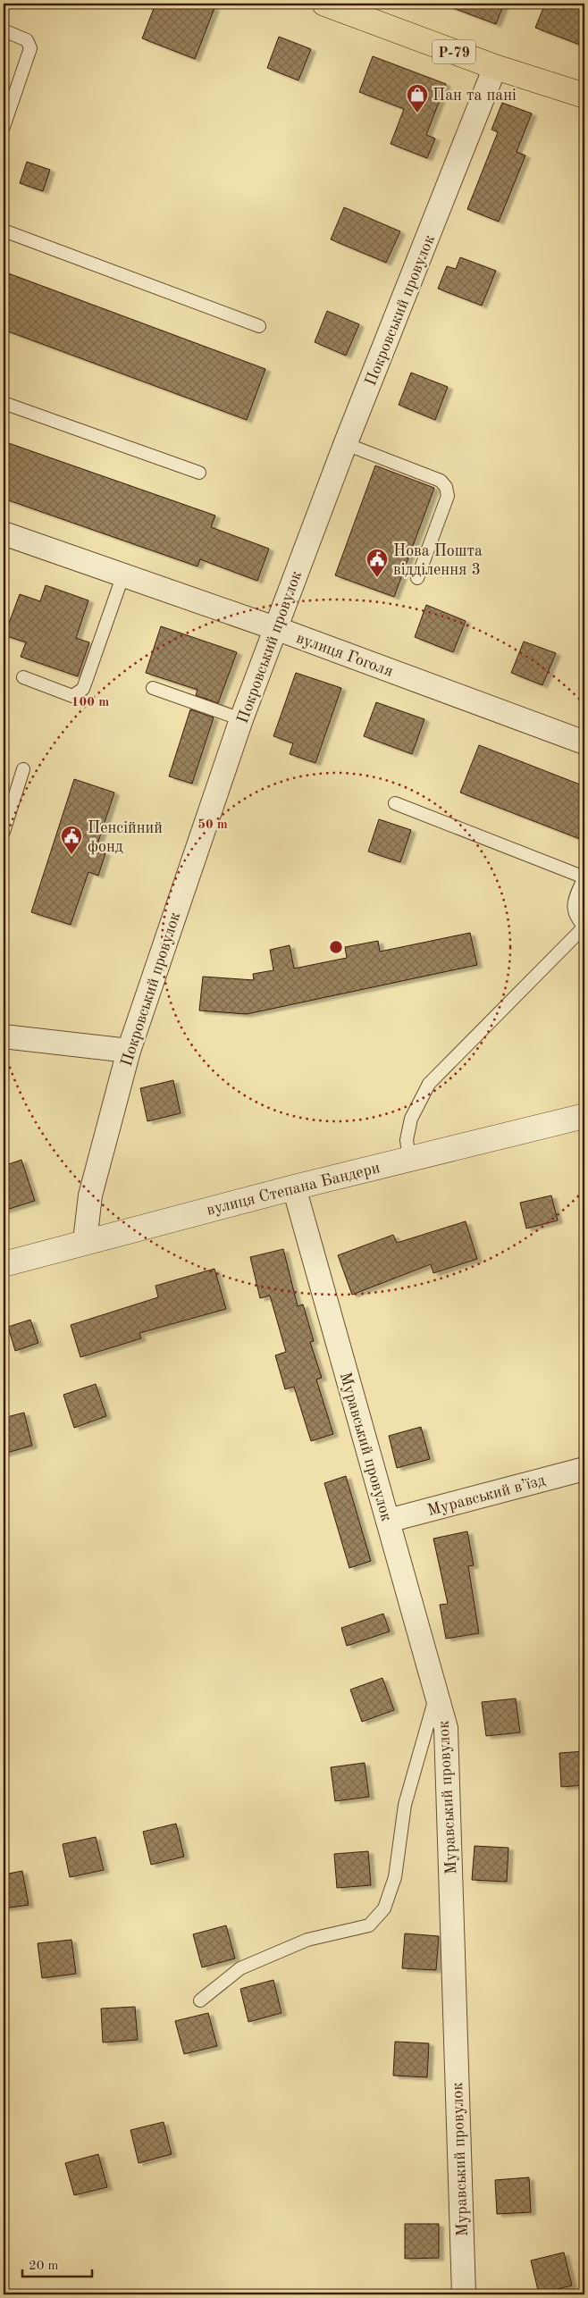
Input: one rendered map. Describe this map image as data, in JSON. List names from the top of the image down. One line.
{"streets":{"main road":["Р-79"],"street":["Покровський провулок","вулиця Гоголя","вулиця Степана Бандери","Муравський провулок","Муравський в’їзд"]},"crossings":[["Р-79","Покровський провулок"],["Покровський провулок","вулиця Гоголя"],["Покровський провулок","вулиця Степана Бандери"],["вулиця Степана Бандери","Муравський провулок"],["Муравський провулок","Муравський в’їзд"]],"places":{"shop":["Пан та панi"],"public building":["Нова Пошта відділення 3","Пенсійний фонд"]},"scale_bar":"20 m","rings":["100 m","50 m"]}
